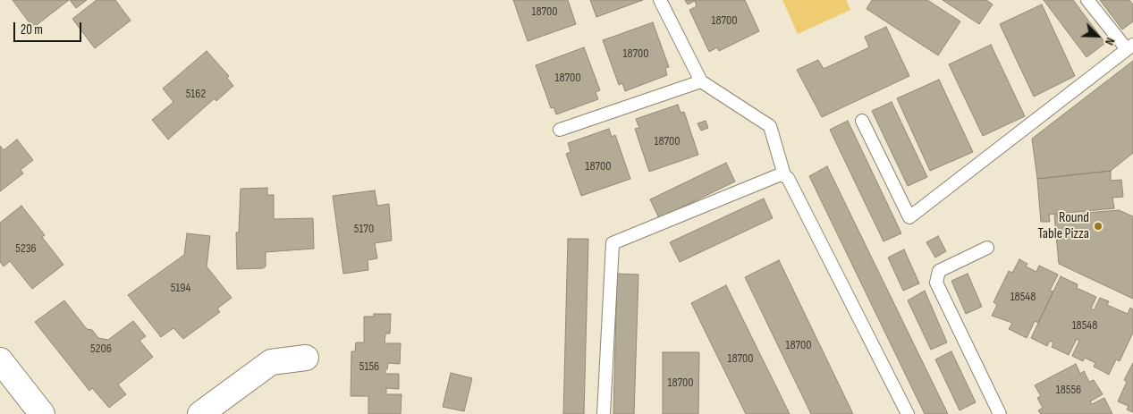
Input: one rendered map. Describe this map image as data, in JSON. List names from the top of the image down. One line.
{"places":["Round Table Pizza"],"house_numbers":["18700","18700","18700","18700","5162","18700","18700","5170","5236","5194","18548","18548","18700","5206","18700","5156","18700","18556"],"scale_bar":"20 m","north":"bottom right"}
